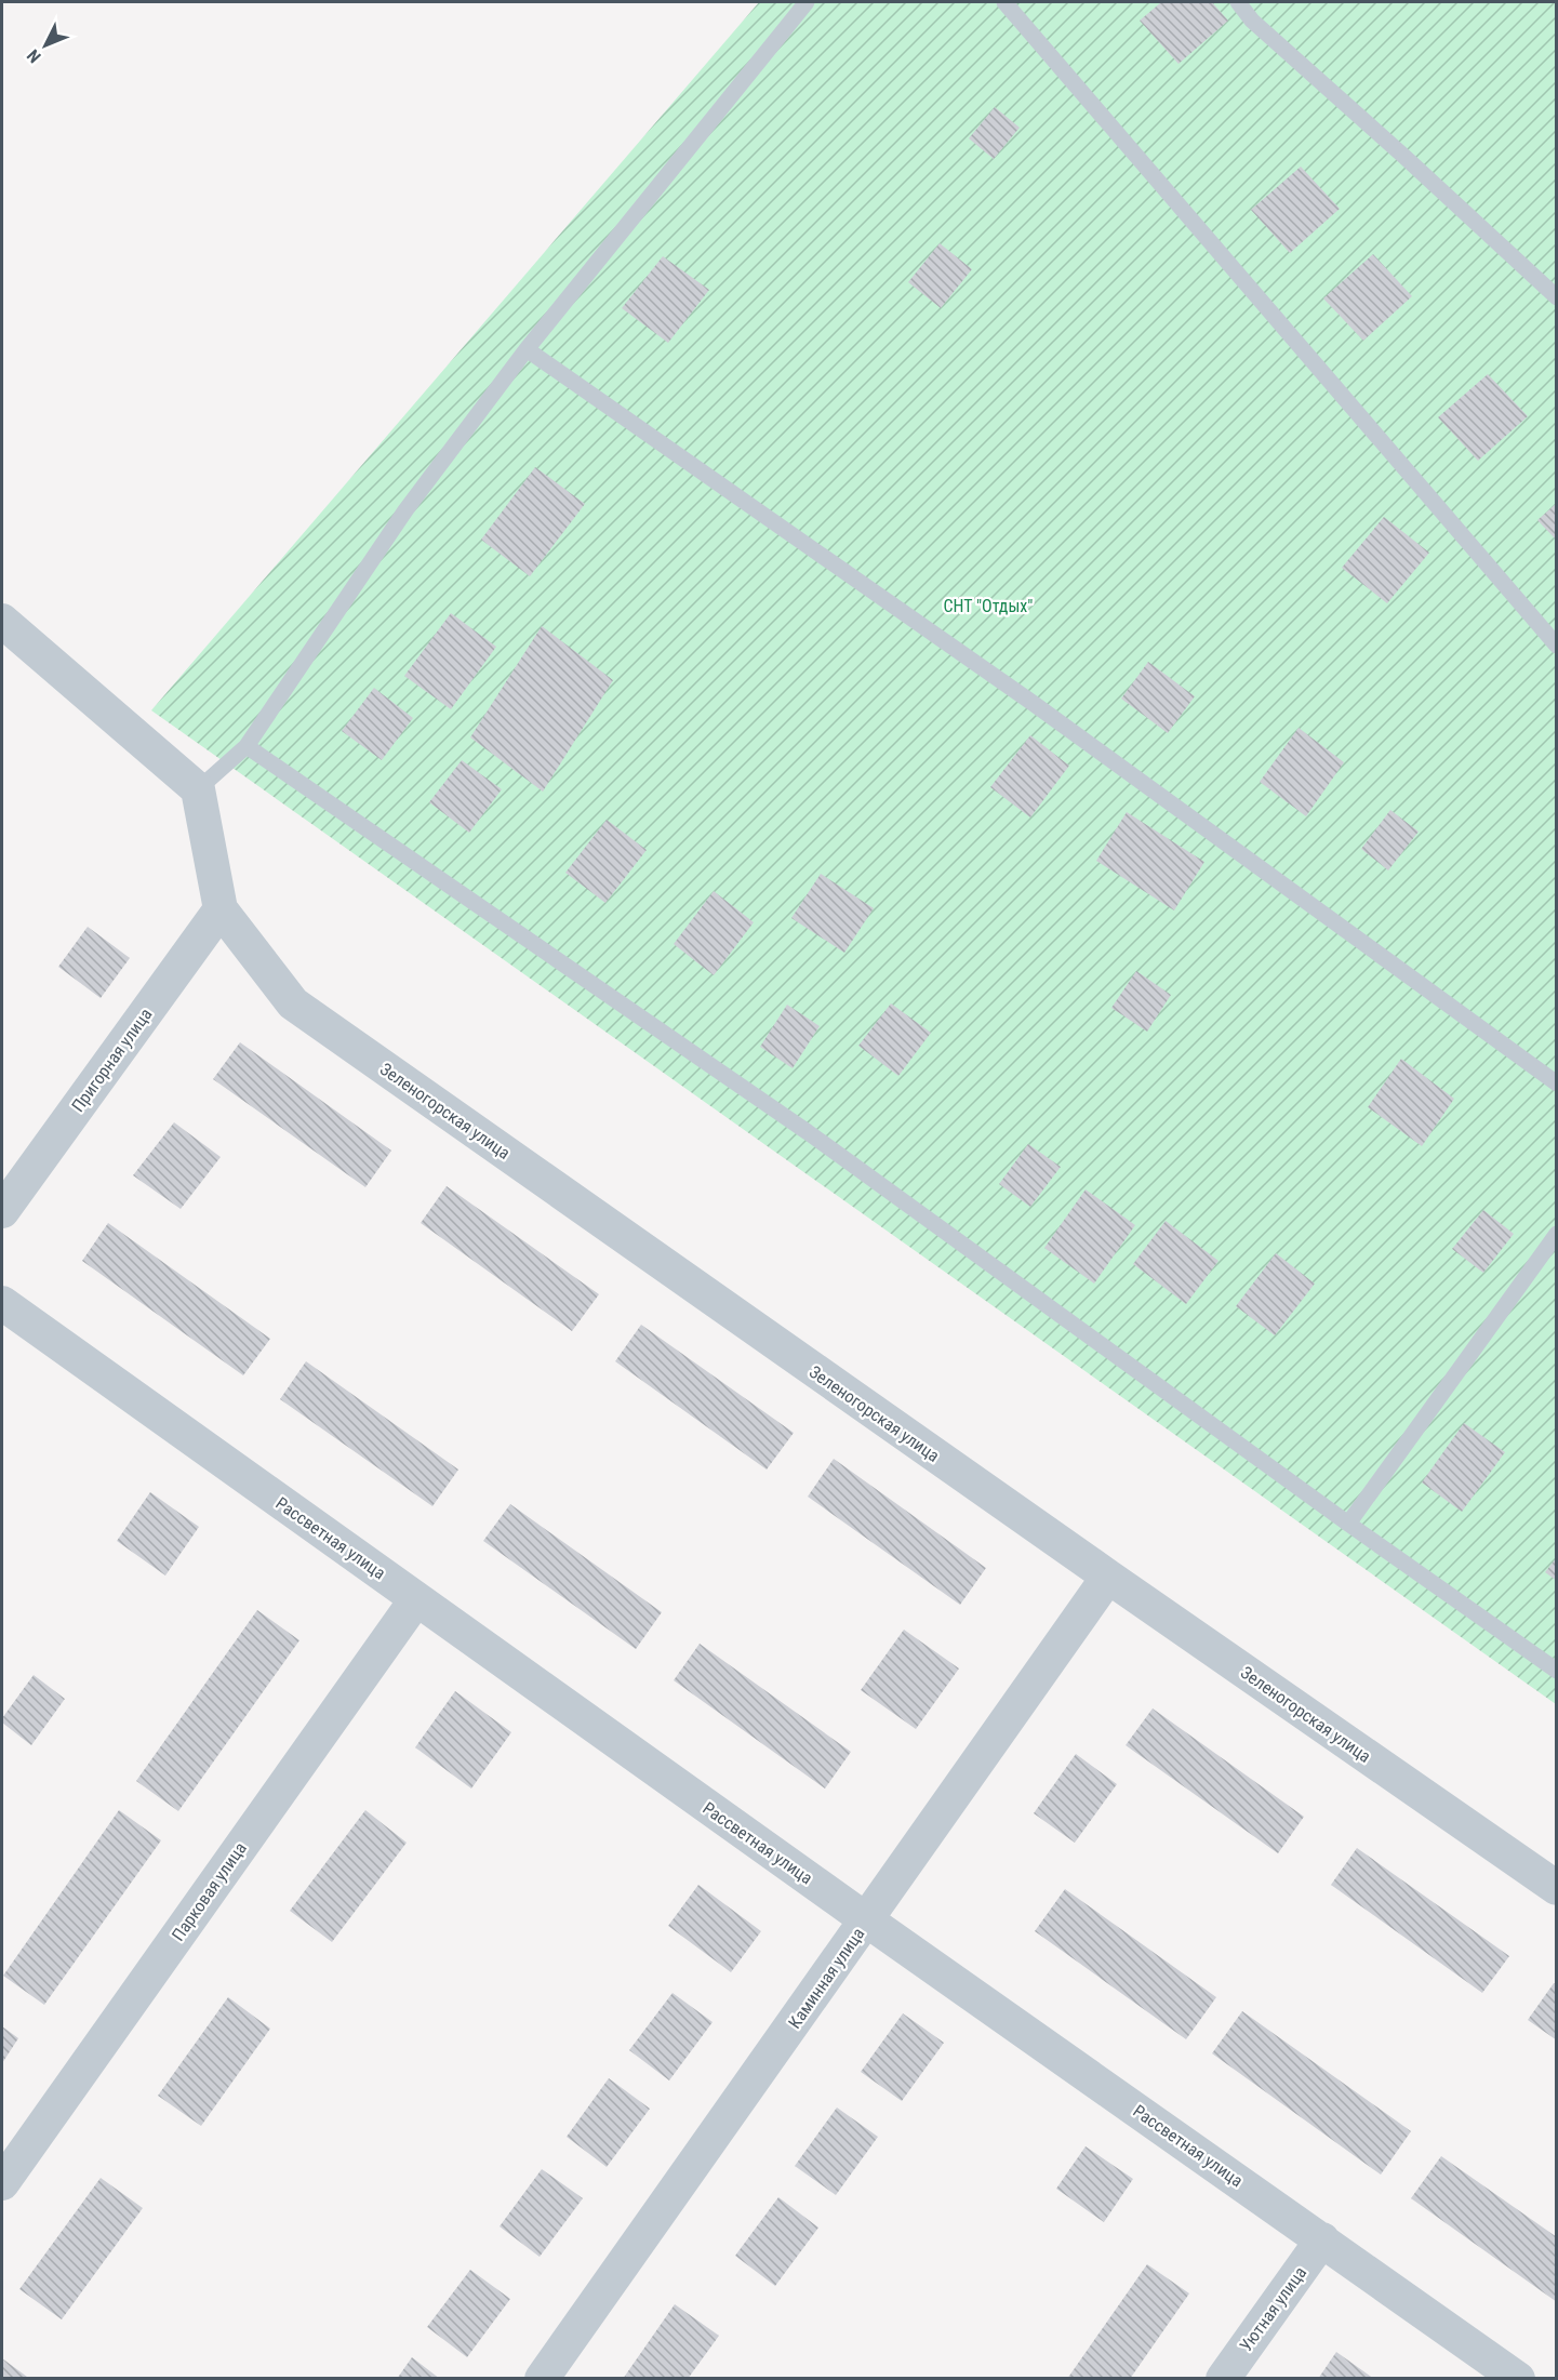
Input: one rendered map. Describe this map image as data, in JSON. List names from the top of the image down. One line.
{"streets":{"street":["Пригорная улица","Зеленогорская улица","Рассветная улица","Парковая улица","Каминная улица","Уютная улица"]},"crossings":[["Пригорная улица","Зеленогорская улица"],["Зеленогорская улица","Каминная улица"],["Рассветная улица","Парковая улица"],["Рассветная улица","Каминная улица"],["Рассветная улица","Уютная улица"]],"parks":["СНТ \"Отдых\""],"north":"bottom left"}
